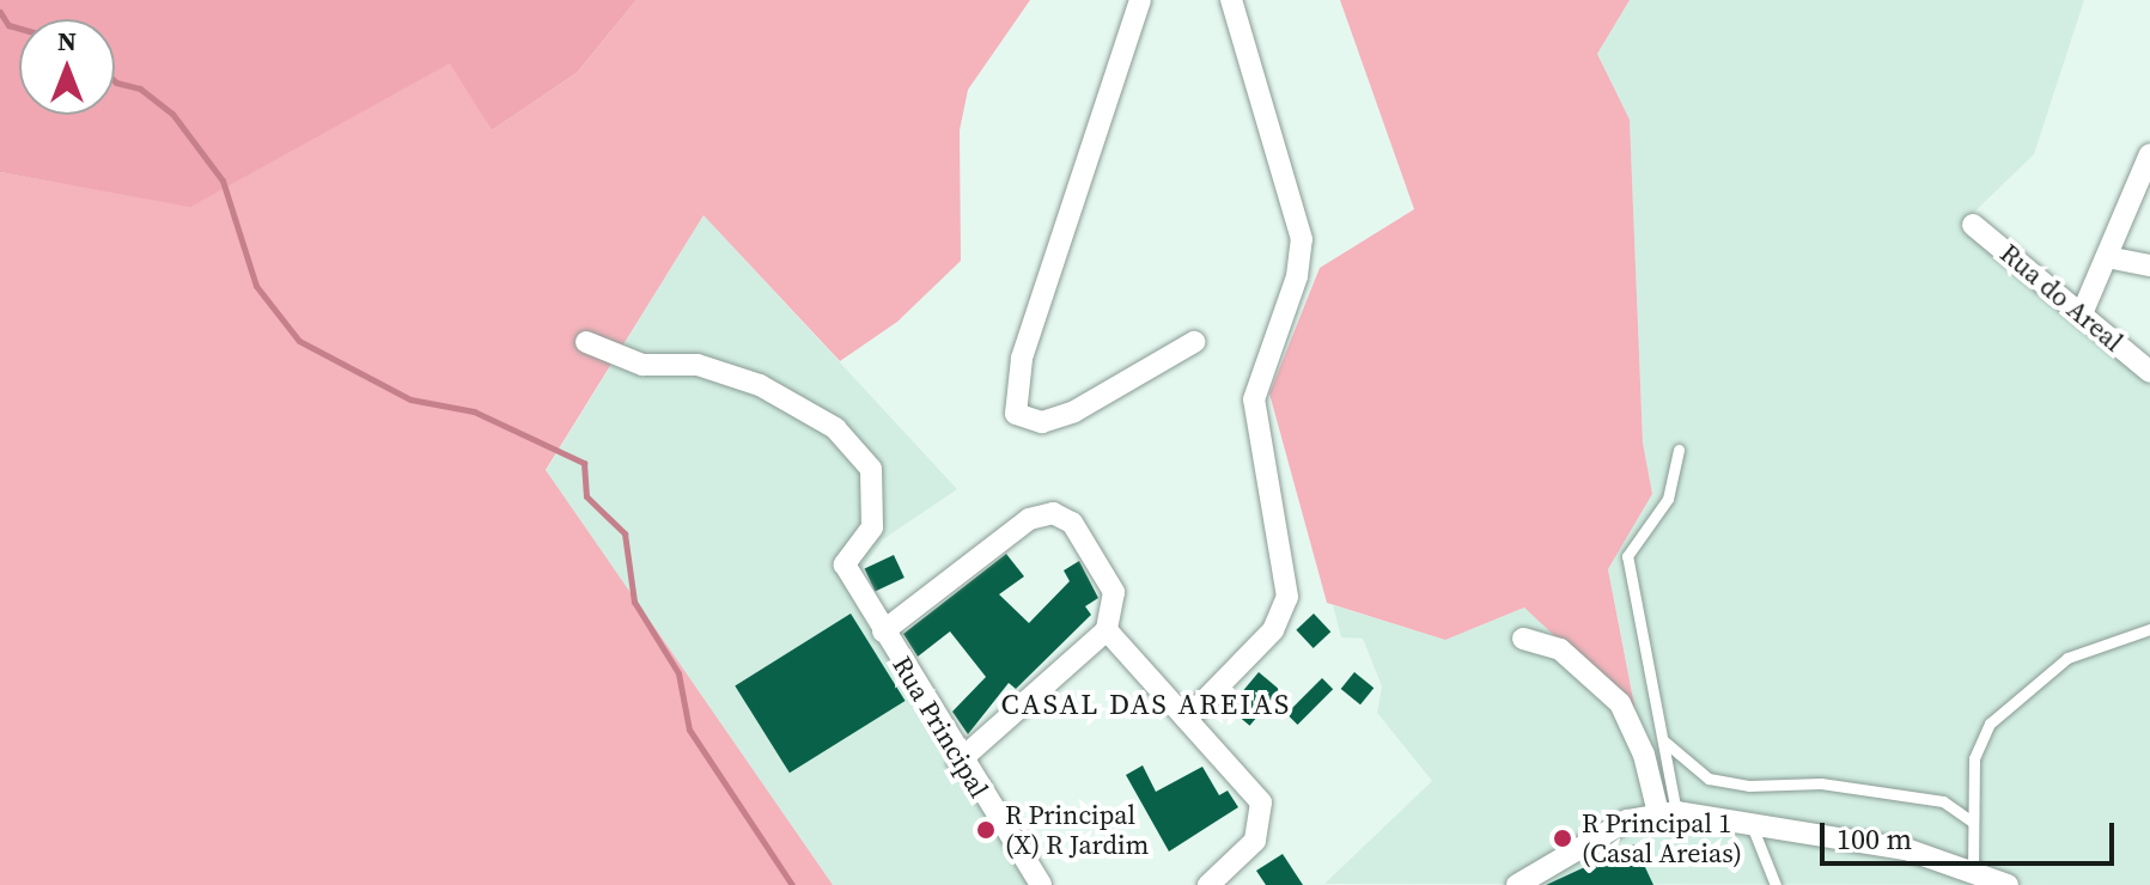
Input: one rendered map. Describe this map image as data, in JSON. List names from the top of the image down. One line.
{"streets":{"street":["Rua do Areal","Rua Principal"]},"districts":["CASAL DAS AREIAS"],"places":["R Principal (X) R Jardim","R Principal 1 (Casal Areias)"],"scale_bar":"100 m","north":"top"}
